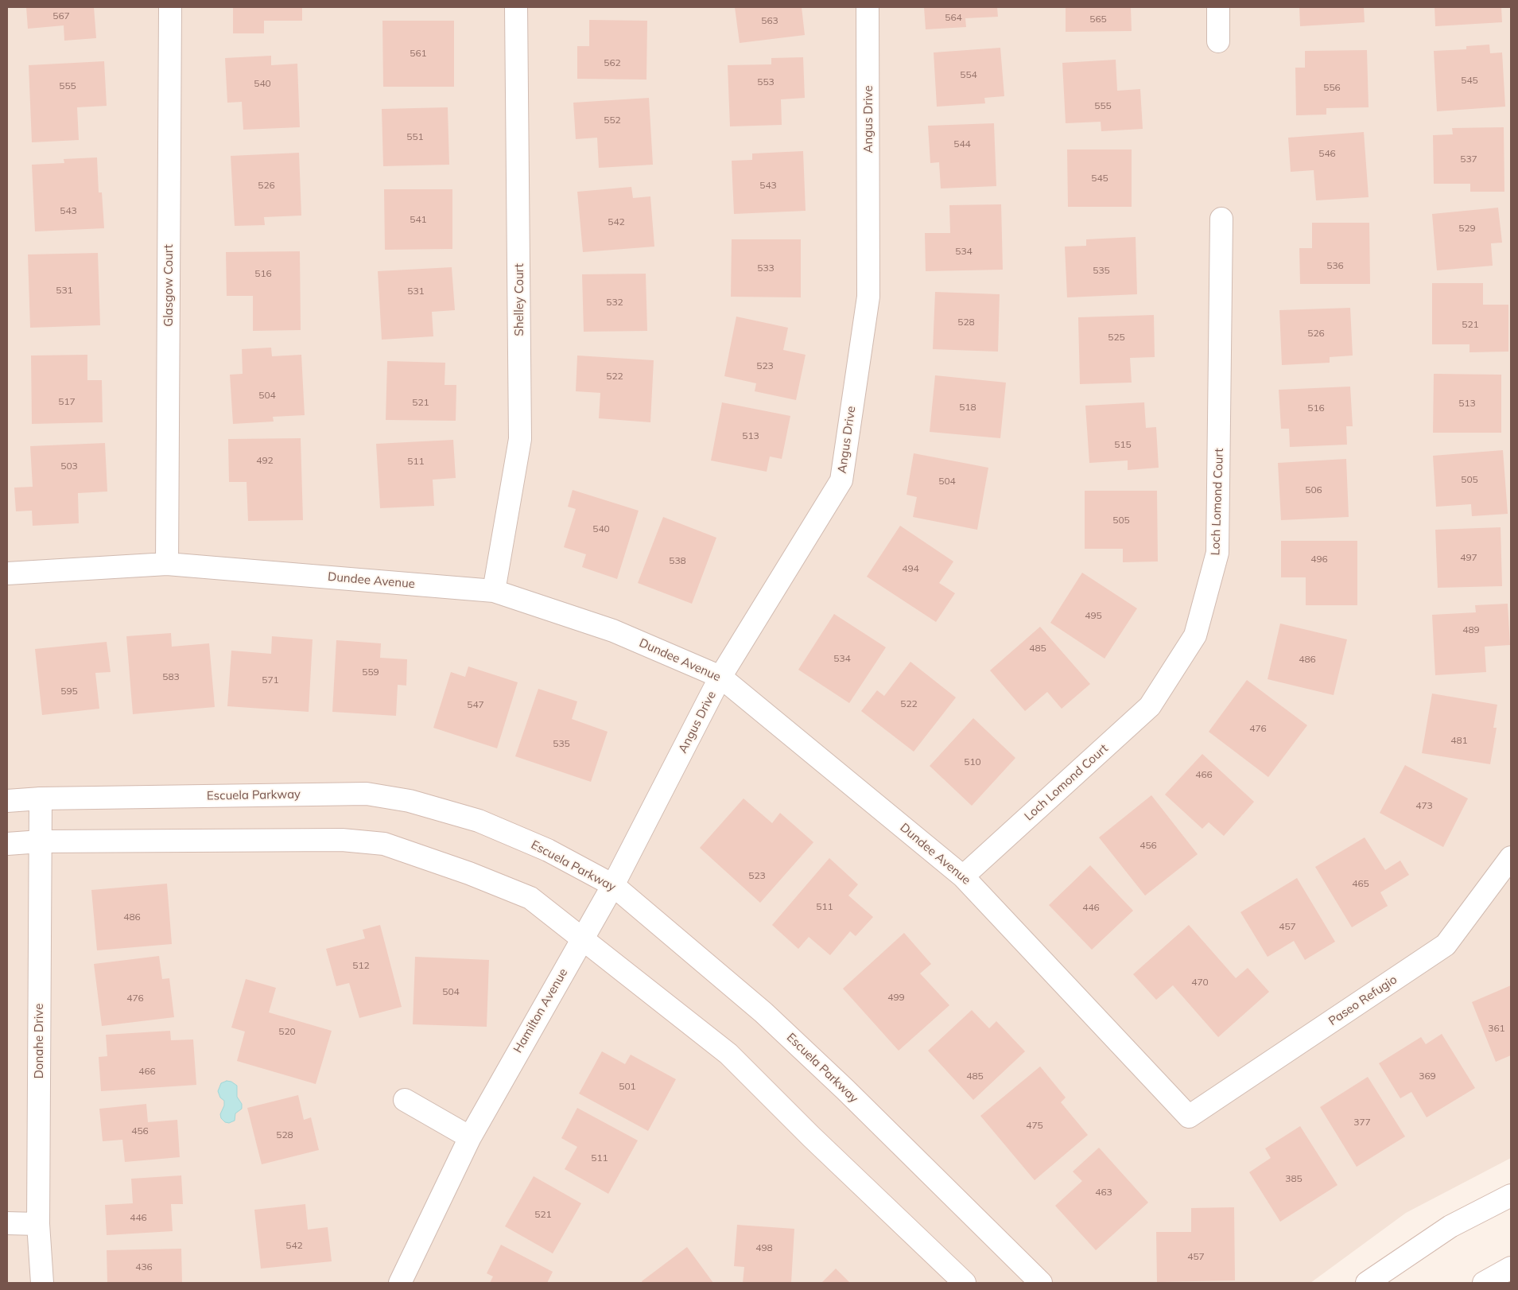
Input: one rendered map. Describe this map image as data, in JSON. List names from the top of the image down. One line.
{"streets":{"street":["Angus Drive","Glasgow Court","Shelley Court","Loch Lomond Court","Dundee Avenue","Escuela Parkway","Paseo Refugio","Hamilton Avenue","Donahe Drive"]},"crossings":[["Angus Drive","Dundee Avenue"],["Angus Drive","Escuela Parkway"],["Angus Drive","Hamilton Avenue"],["Glasgow Court","Dundee Avenue"],["Shelley Court","Dundee Avenue"],["Loch Lomond Court","Dundee Avenue"],["Dundee Avenue","Paseo Refugio"],["Escuela Parkway","Hamilton Avenue"],["Escuela Parkway","Donahe Drive"]],"house_numbers":["567","564","565","563","561","562","554","545","553","540","555","556","555","552","551","544","546","537","545","526","543","543","541","542","529","534","536","533","535","516","531","531","532","528","521","526","525","523","522","504","517","521","513","518","516","513","515","492","511","503","505","504","506","505","540","497","496","538","494","495","489","485","534","486","559","583","571","595","522","547","476","481","535","510","466","473","456","523","465","511","446","486","457","512","470","504","499","476","361","520","466","485","369","501","377","475","456","528","511","385","463","521","446","542","498","457","436"]}
